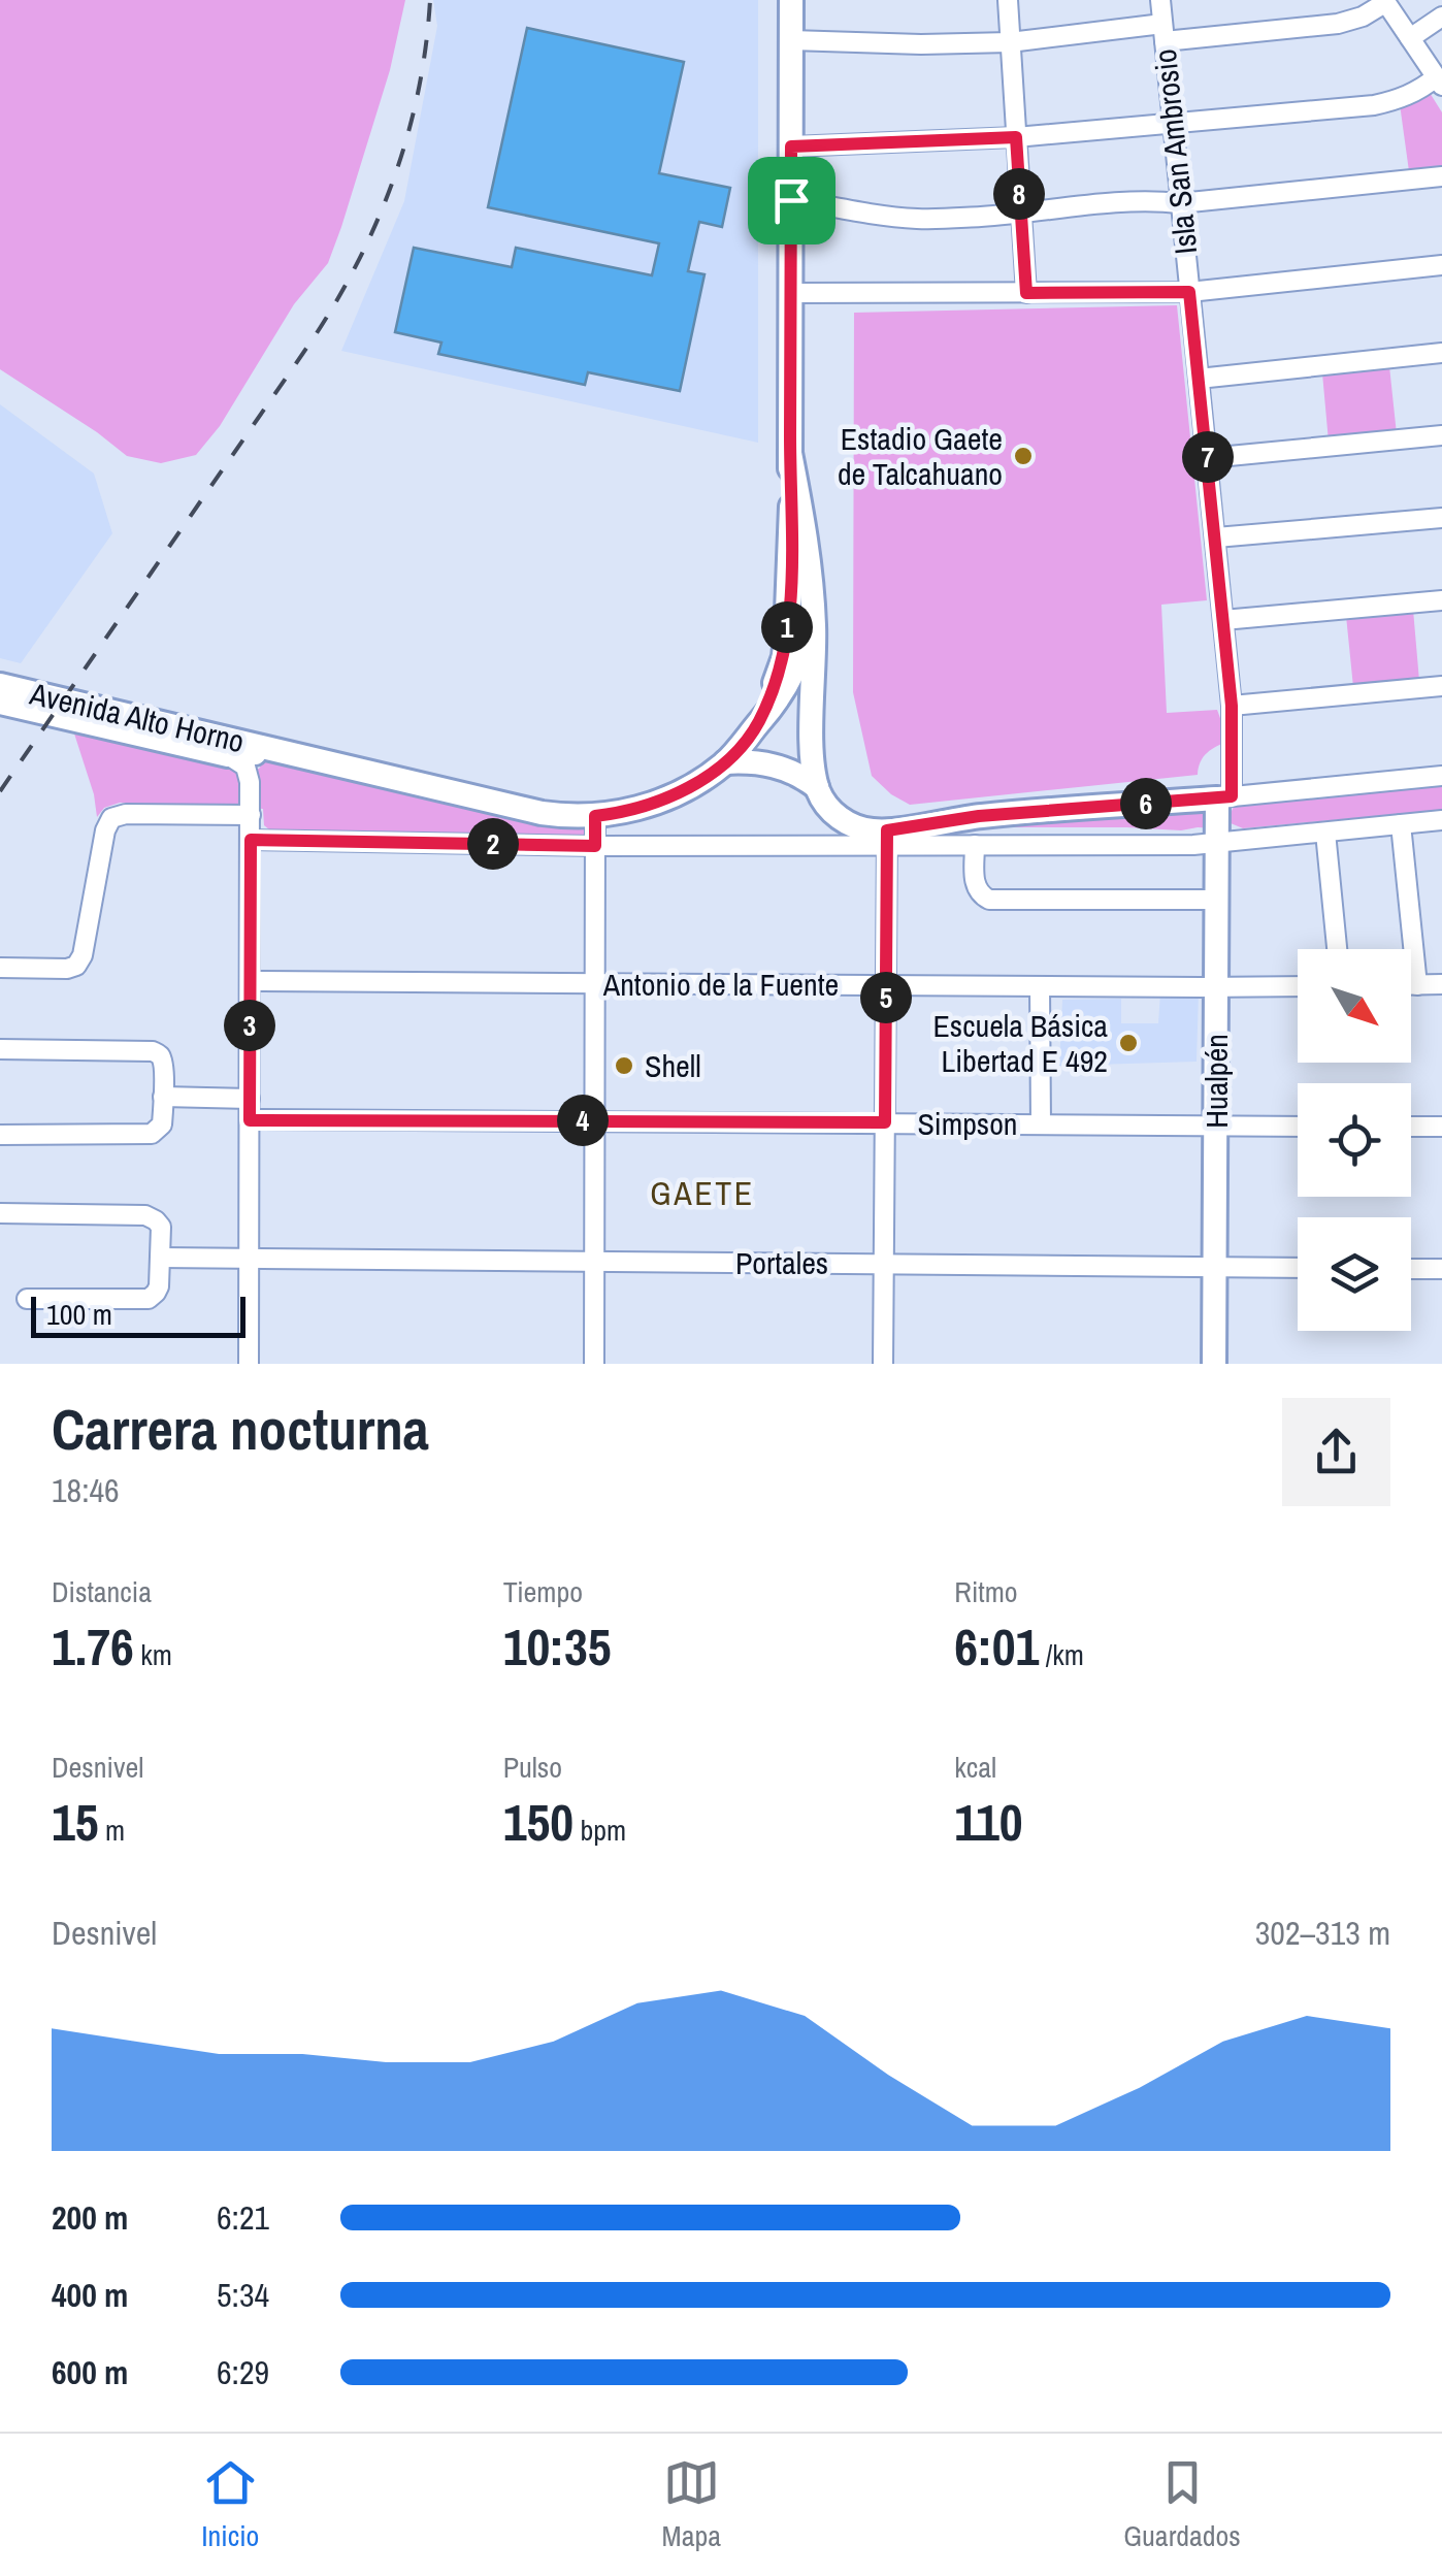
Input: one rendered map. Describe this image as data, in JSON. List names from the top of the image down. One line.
{"streets":{"main road":["Avenida Alto Horno","Hualpén"],"street":["Isla San Ambrosio","Antonio de la Fuente","Simpson","Portales"]},"crossings":[["Isla San Ambrosio","Hualpén"],["Antonio de la Fuente","Hualpén"],["Hualpén","Simpson"],["Hualpén","Portales"]],"districts":["GAETE"],"places":["Estadio Gaete de Talcahuano","Escuela Básica Libertad E 492","Shell"],"scale_bar":"100 m","north":"bottom right","page":{"pins":["8","7","1","6","2","5","3","4"],"scale":"100 m","heading":["Carrera nocturna","18:46"],"stats":[["Distancia","1.76 km"],["Tiempo","10:35"],["Ritmo","6:01 /km"],["Desnivel","15 m"],["Pulso","150 bpm"],["kcal","110"]],"chart":["Desnivel","302–313 m"],"list":[{"name":"200 m","note":"6:21"},{"name":"400 m","note":"5:34"},{"name":"600 m","note":"6:29"}],"tabs":["Inicio","Mapa","Guardados"]}}
